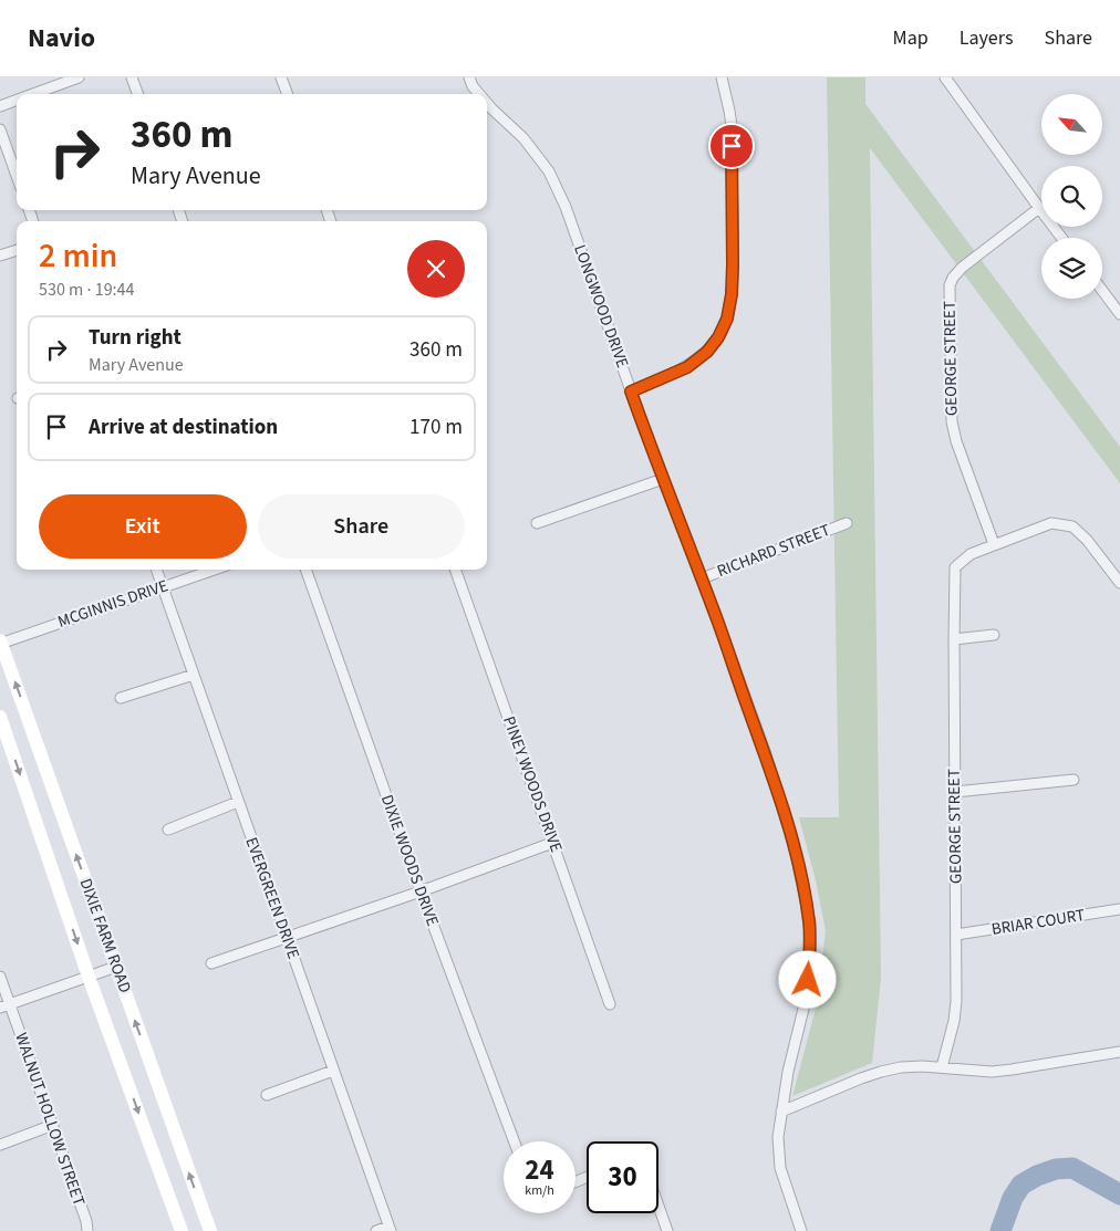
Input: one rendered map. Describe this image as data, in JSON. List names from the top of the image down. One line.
{"streets":{"main road":["DIXIE FARM ROAD"],"street":["LONGWOOD DRIVE","GEORGE STREET","RICHARD STREET","MCGINNIS DRIVE","PINEY WOODS DRIVE","DIXIE WOODS DRIVE","EVERGREEN DRIVE","BRIAR COURT","WALNUT HOLLOW STREET"]},"crossings":[["LONGWOOD DRIVE","RICHARD STREET"],["GEORGE STREET","BRIAR COURT"],["MCGINNIS DRIVE","EVERGREEN DRIVE"],["MCGINNIS DRIVE","DIXIE FARM ROAD"]],"north":"top left","page":{"header":"Navio","nav":["Map","Layers","Share"],"turn":["360 m","Mary Avenue"],"heading":["2 min","530 m · 19:44"],"list":[{"name":"Turn right","note":"Mary Avenue","value":"360 m"},{"name":"Arrive at destination","value":"170 m"}],"buttons":["Exit","Share"],"speed":"24 km/h","limit":"30"}}
